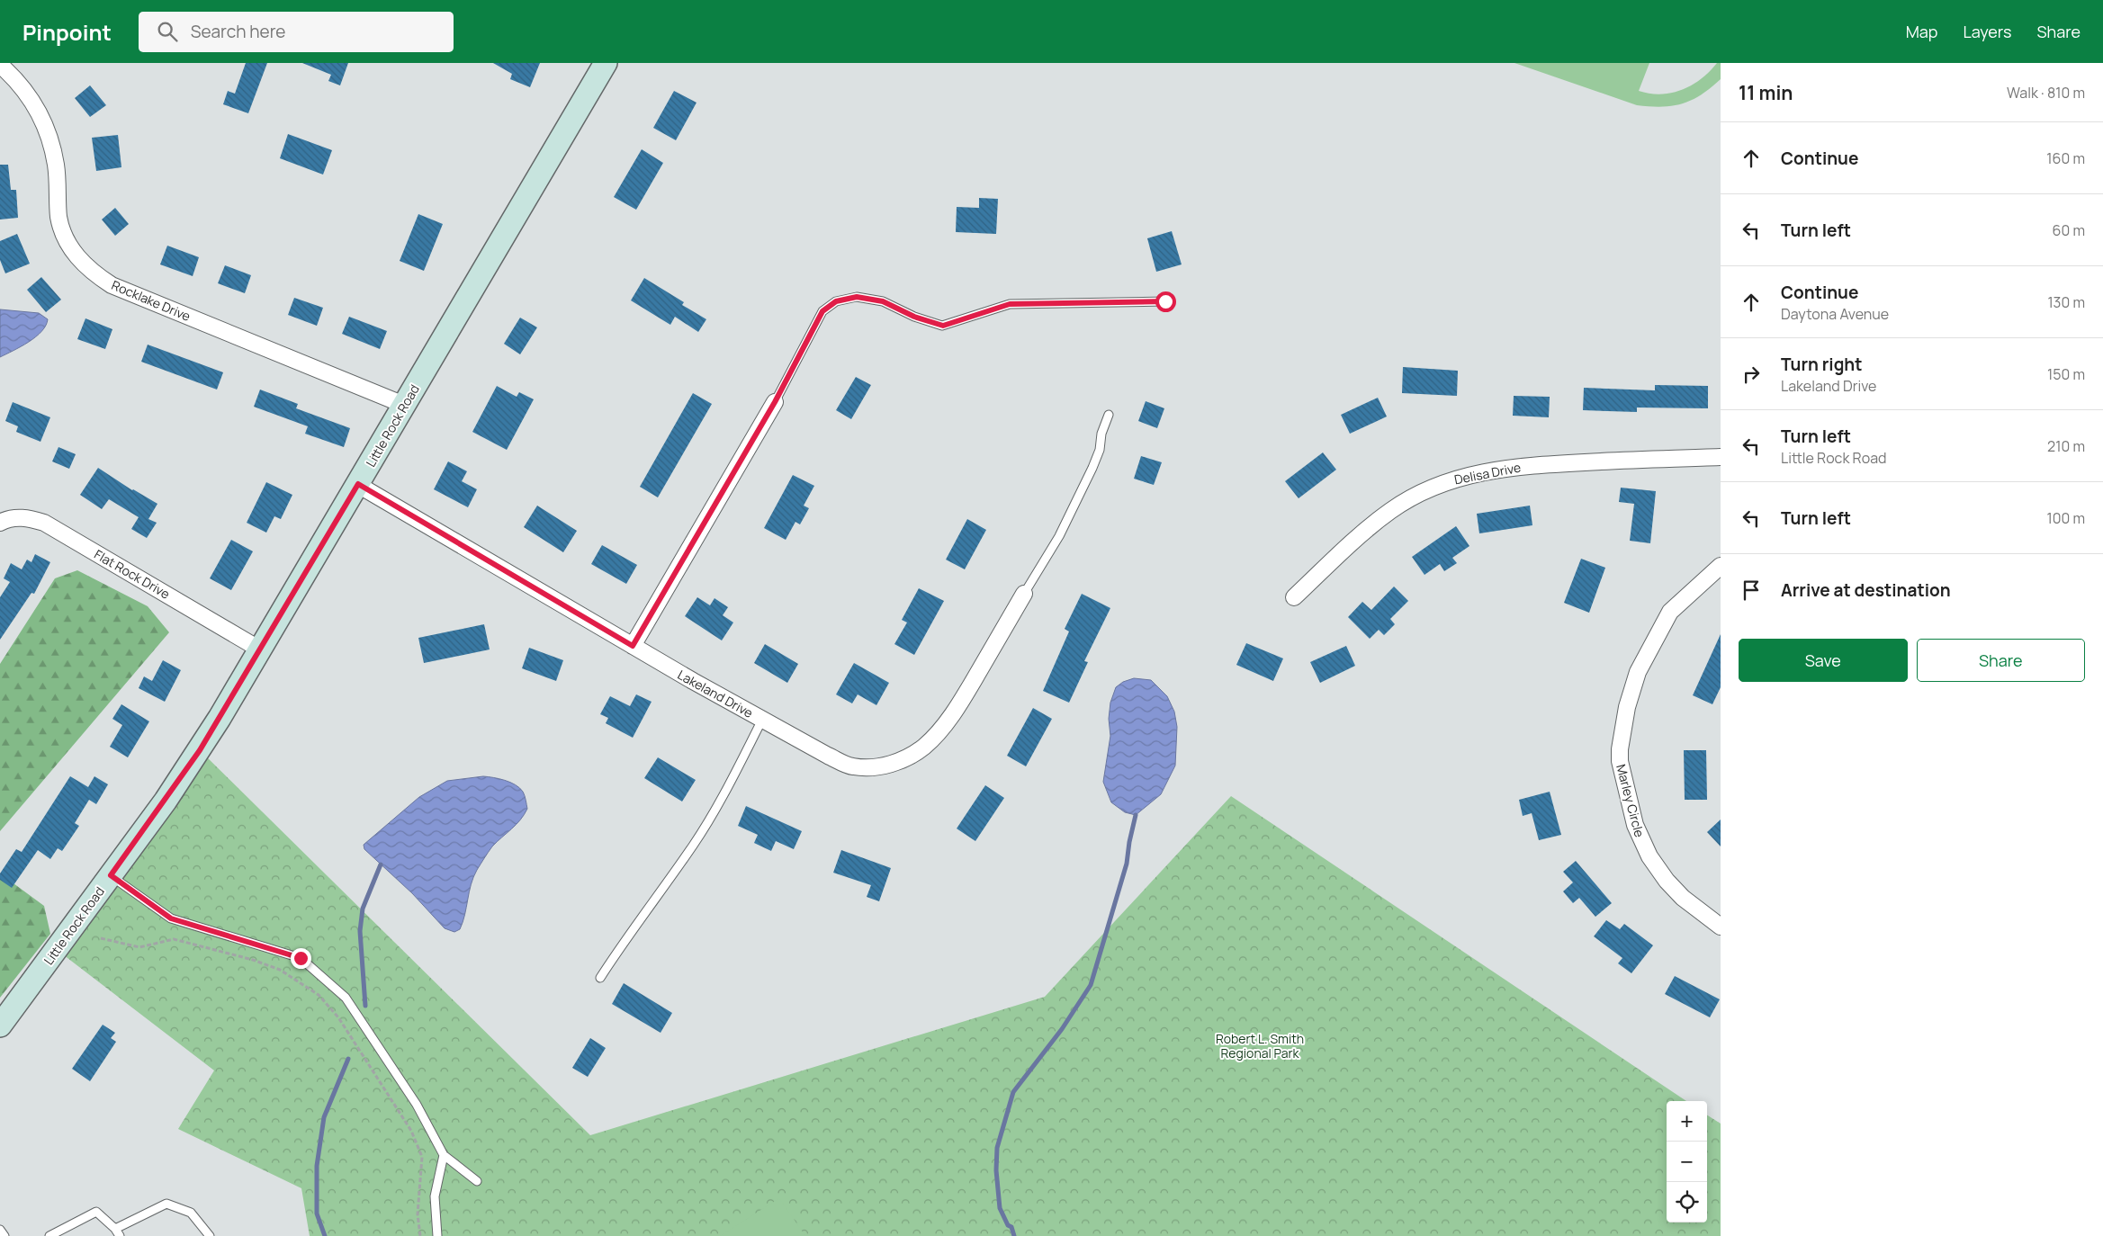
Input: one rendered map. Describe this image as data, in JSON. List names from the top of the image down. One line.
{"streets":{"main road":["Little Rock Road"],"street":["Rocklake Drive","Delisa Drive","Flat Rock Drive","Lakeland Drive","Marley Circle"]},"crossings":[["Rocklake Drive","Little Rock Road"],["Little Rock Road","Flat Rock Drive"],["Little Rock Road","Lakeland Drive"]],"parks":["Robert L. Smith Regional Park"],"page":{"header":"Pinpoint","search":"Search here","nav":["Map","Layers","Share"],"heading":["11 min","Walk · 810 m"],"list":[["Continue","160 m"],["Turn left","60 m"],["Continue","Daytona Avenue","130 m"],["Turn right","Lakeland Drive","150 m"],["Turn left","Little Rock Road","210 m"],["Turn left","100 m"],"Arrive at destination"],"buttons":["Save","Share"],"map_buttons":["+","−"]}}
